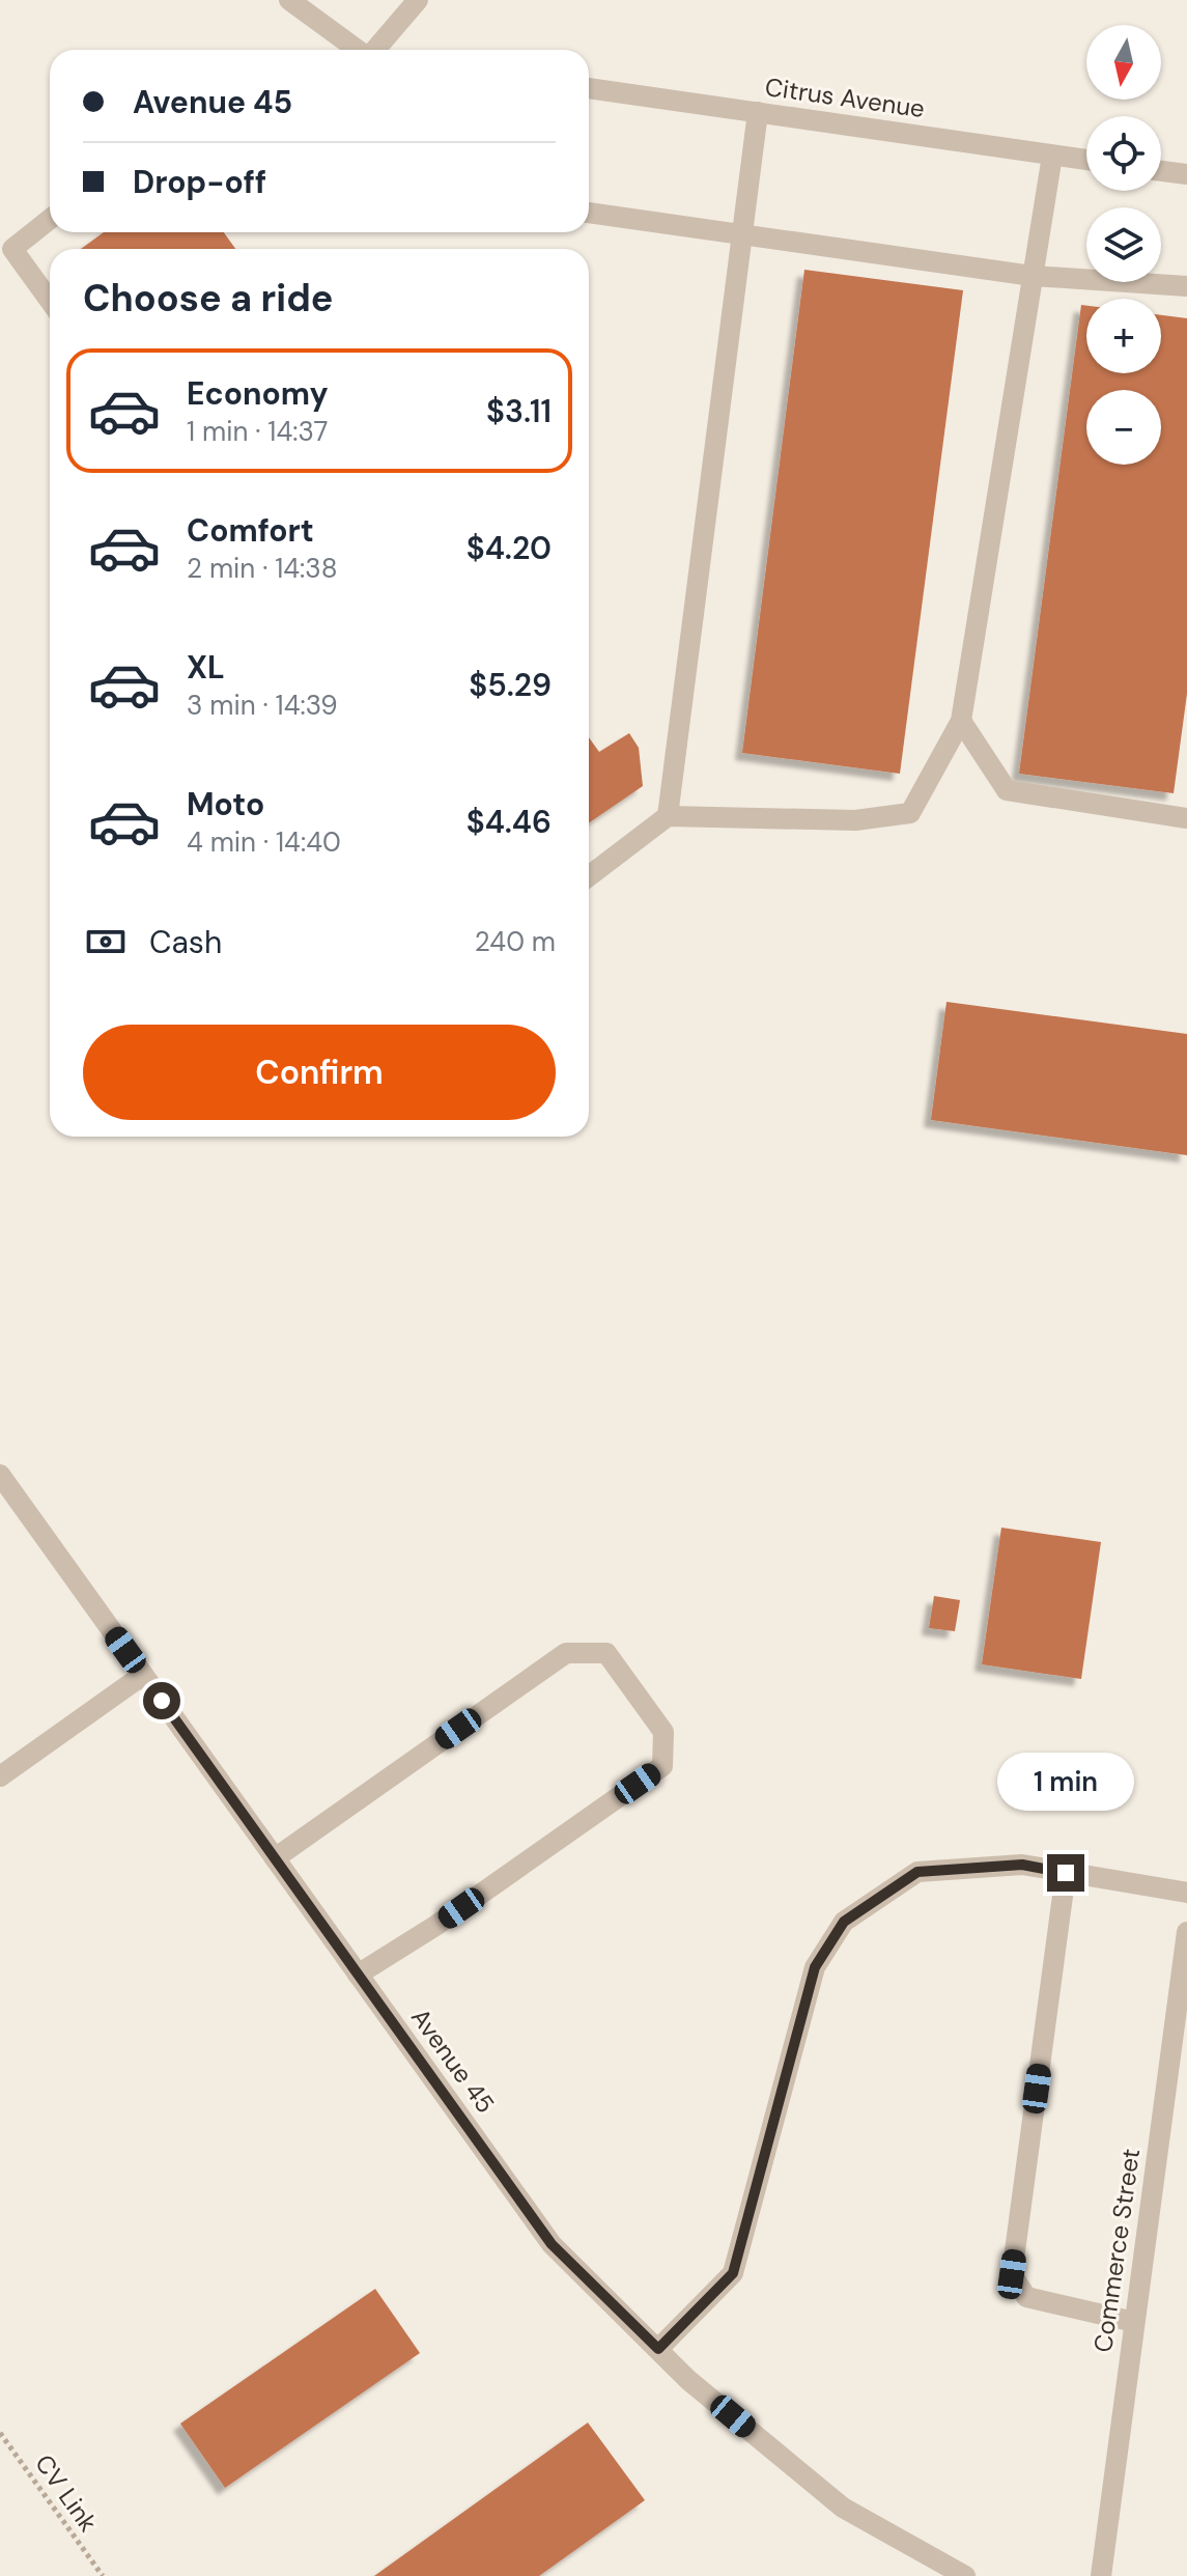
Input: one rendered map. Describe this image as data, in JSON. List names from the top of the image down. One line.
{"streets":{"street":["Citrus Avenue","Avenue 45","Commerce Street"],"path":["CV Link"]},"north":"bottom","page":{"map_buttons":["+","−"],"banner":["Avenue 45","Drop-off"],"heading":"Choose a ride","list":[{"name":"Economy","note":"1 min · 14:37","value":"$3.11"},{"name":"Comfort","note":"2 min · 14:38","value":"$4.20"},{"name":"XL","note":"3 min · 14:39","value":"$5.29"},{"name":"Moto","note":"4 min · 14:40","value":"$4.46"}],"pay":["Cash","240 m"],"buttons":"Confirm","bubble":"1 min"}}
